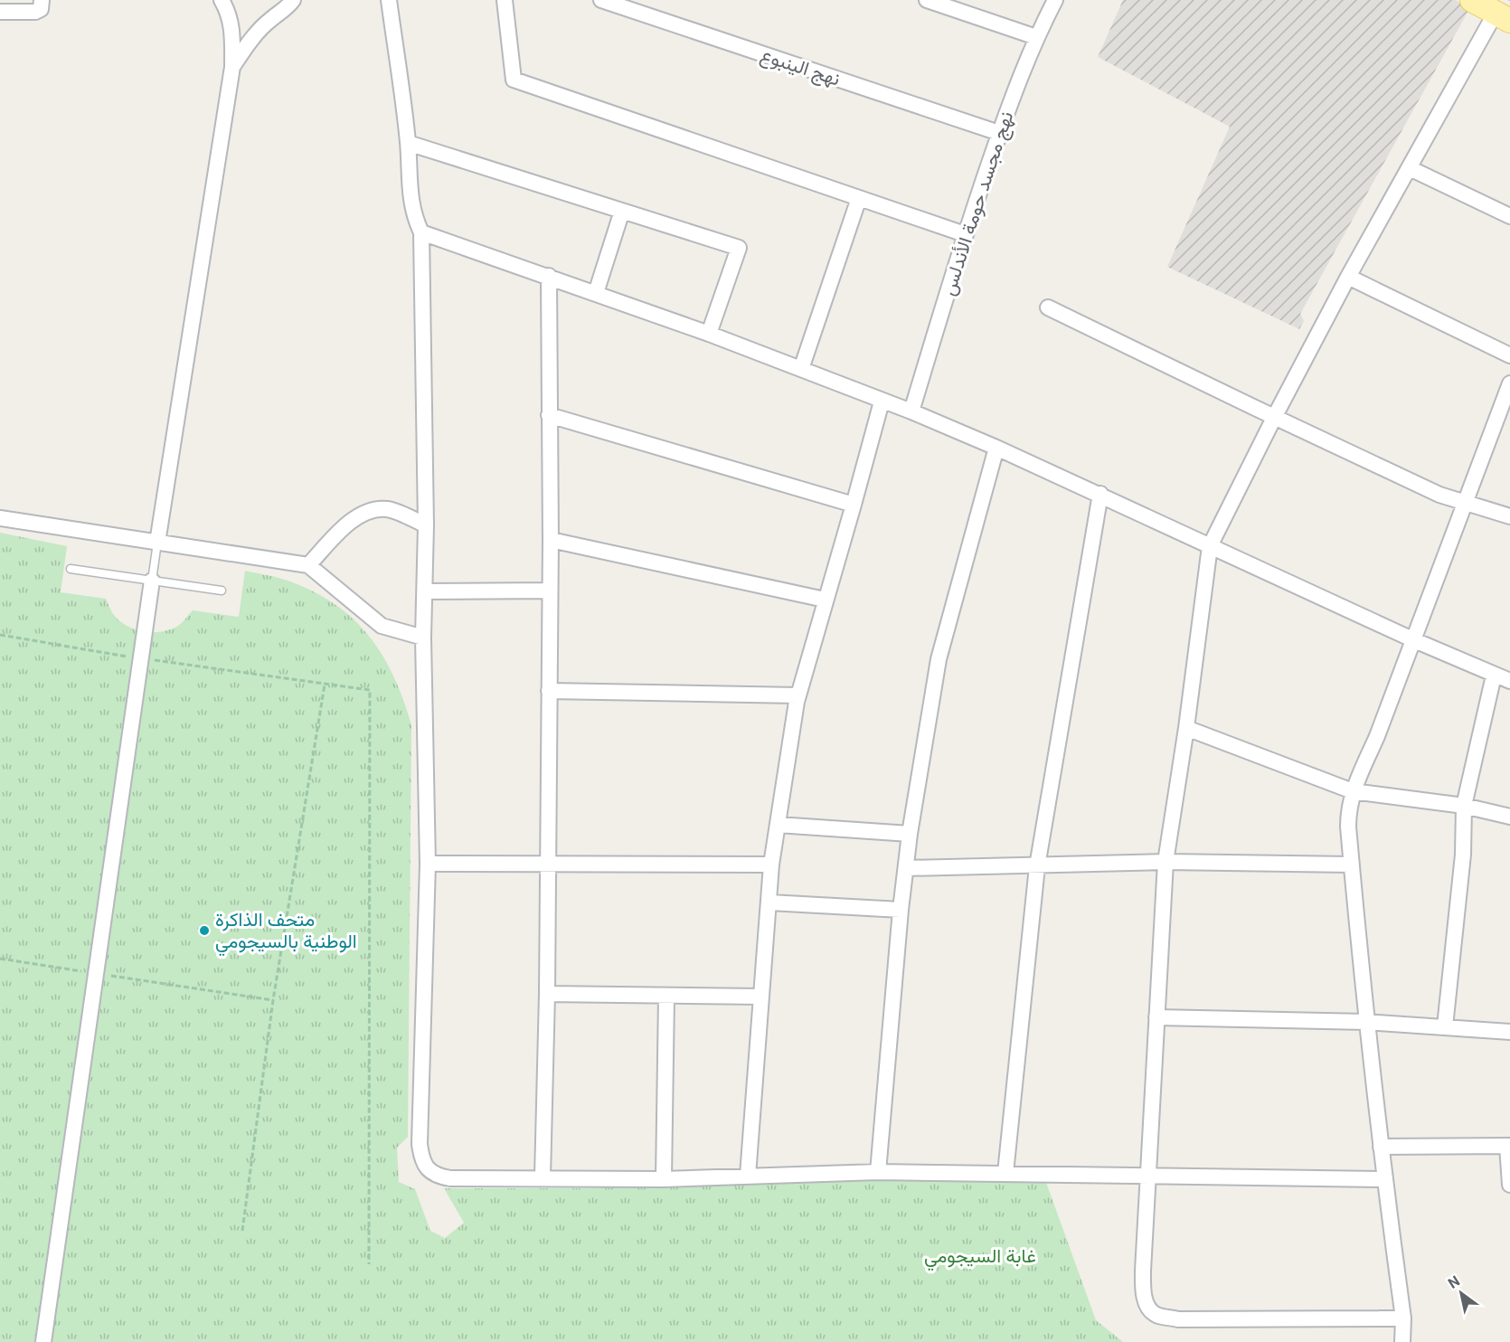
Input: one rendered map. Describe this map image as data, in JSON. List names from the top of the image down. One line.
{"streets":{"street":["نهج الينبوع","نهج مجسد حومة الأندلس"]},"crossings":[["نهج الينبوع","نهج مجسد حومة الأندلس"]],"parks":["غابة السيجومي"],"places":["متحف الذاكرة الوطنية بالسيجومي"],"north":"top left"}
